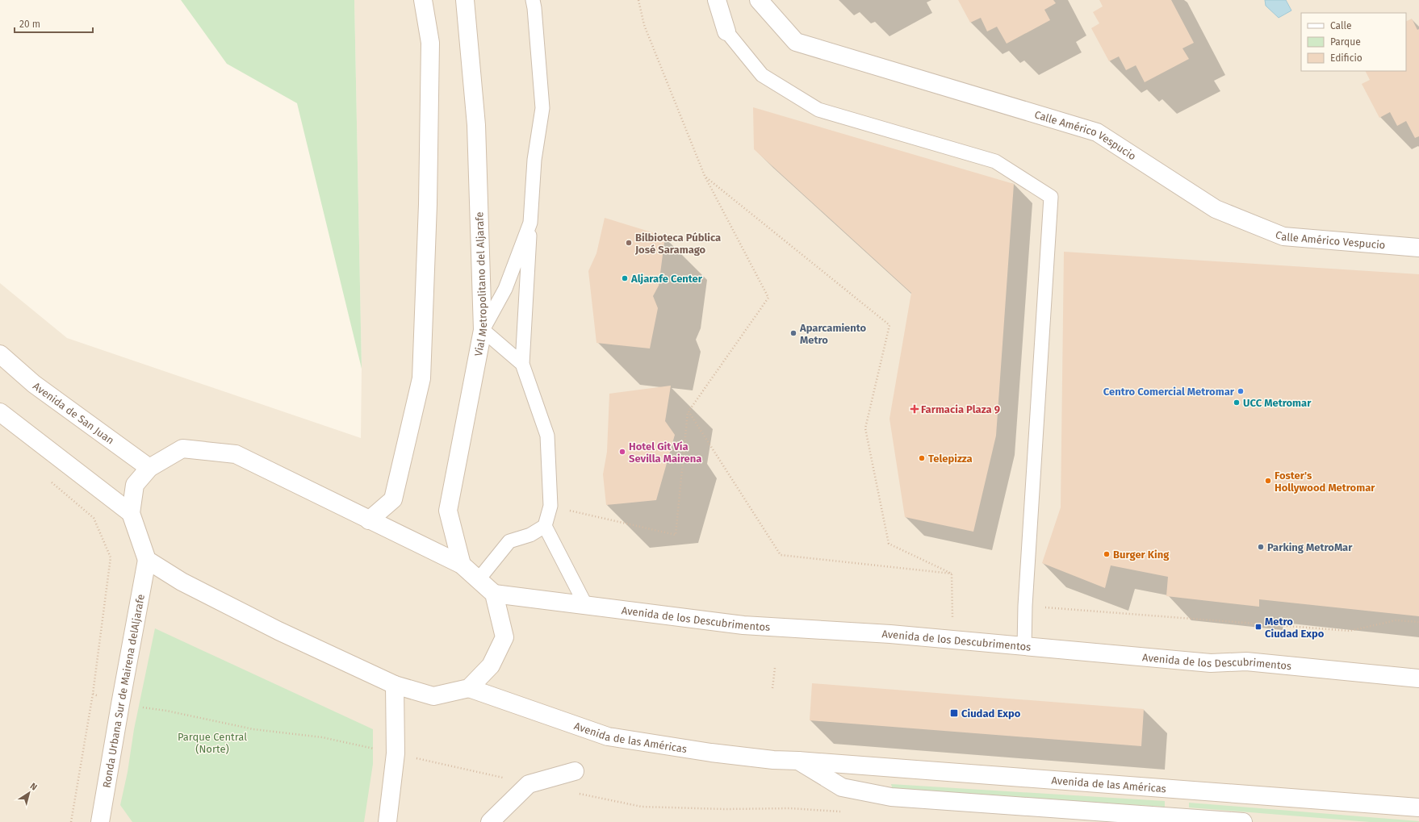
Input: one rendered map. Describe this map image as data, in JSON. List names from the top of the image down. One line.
{"streets":{"street":["Calle Américo Vespucio","Vial Metropolitano del Aljarafe","Avenida de San Juan","Avenida de los Descubrimentos","Ronda Urbana Sur de Mairena delAljarafe","Avenida de las Américas"]},"parks":["Parque Central (Norte)"],"places":{"other":["Bilbioteca Pública José Saramago","Aljarafe Center","Aparcamiento Metro","Centro Comercial Metromar","UCC Metromar","Hotel Git Vía Sevilla Mairena","Telepizza","Foster's Hollywood Metromar","Parking MetroMar","Burger King"],"health":["Farmacia Plaza 9"],"transit":["Metro Ciudad Expo","Ciudad Expo"]},"legend":["Calle","Parque","Edificio"],"scale_bar":"20 m","north":"top right"}
